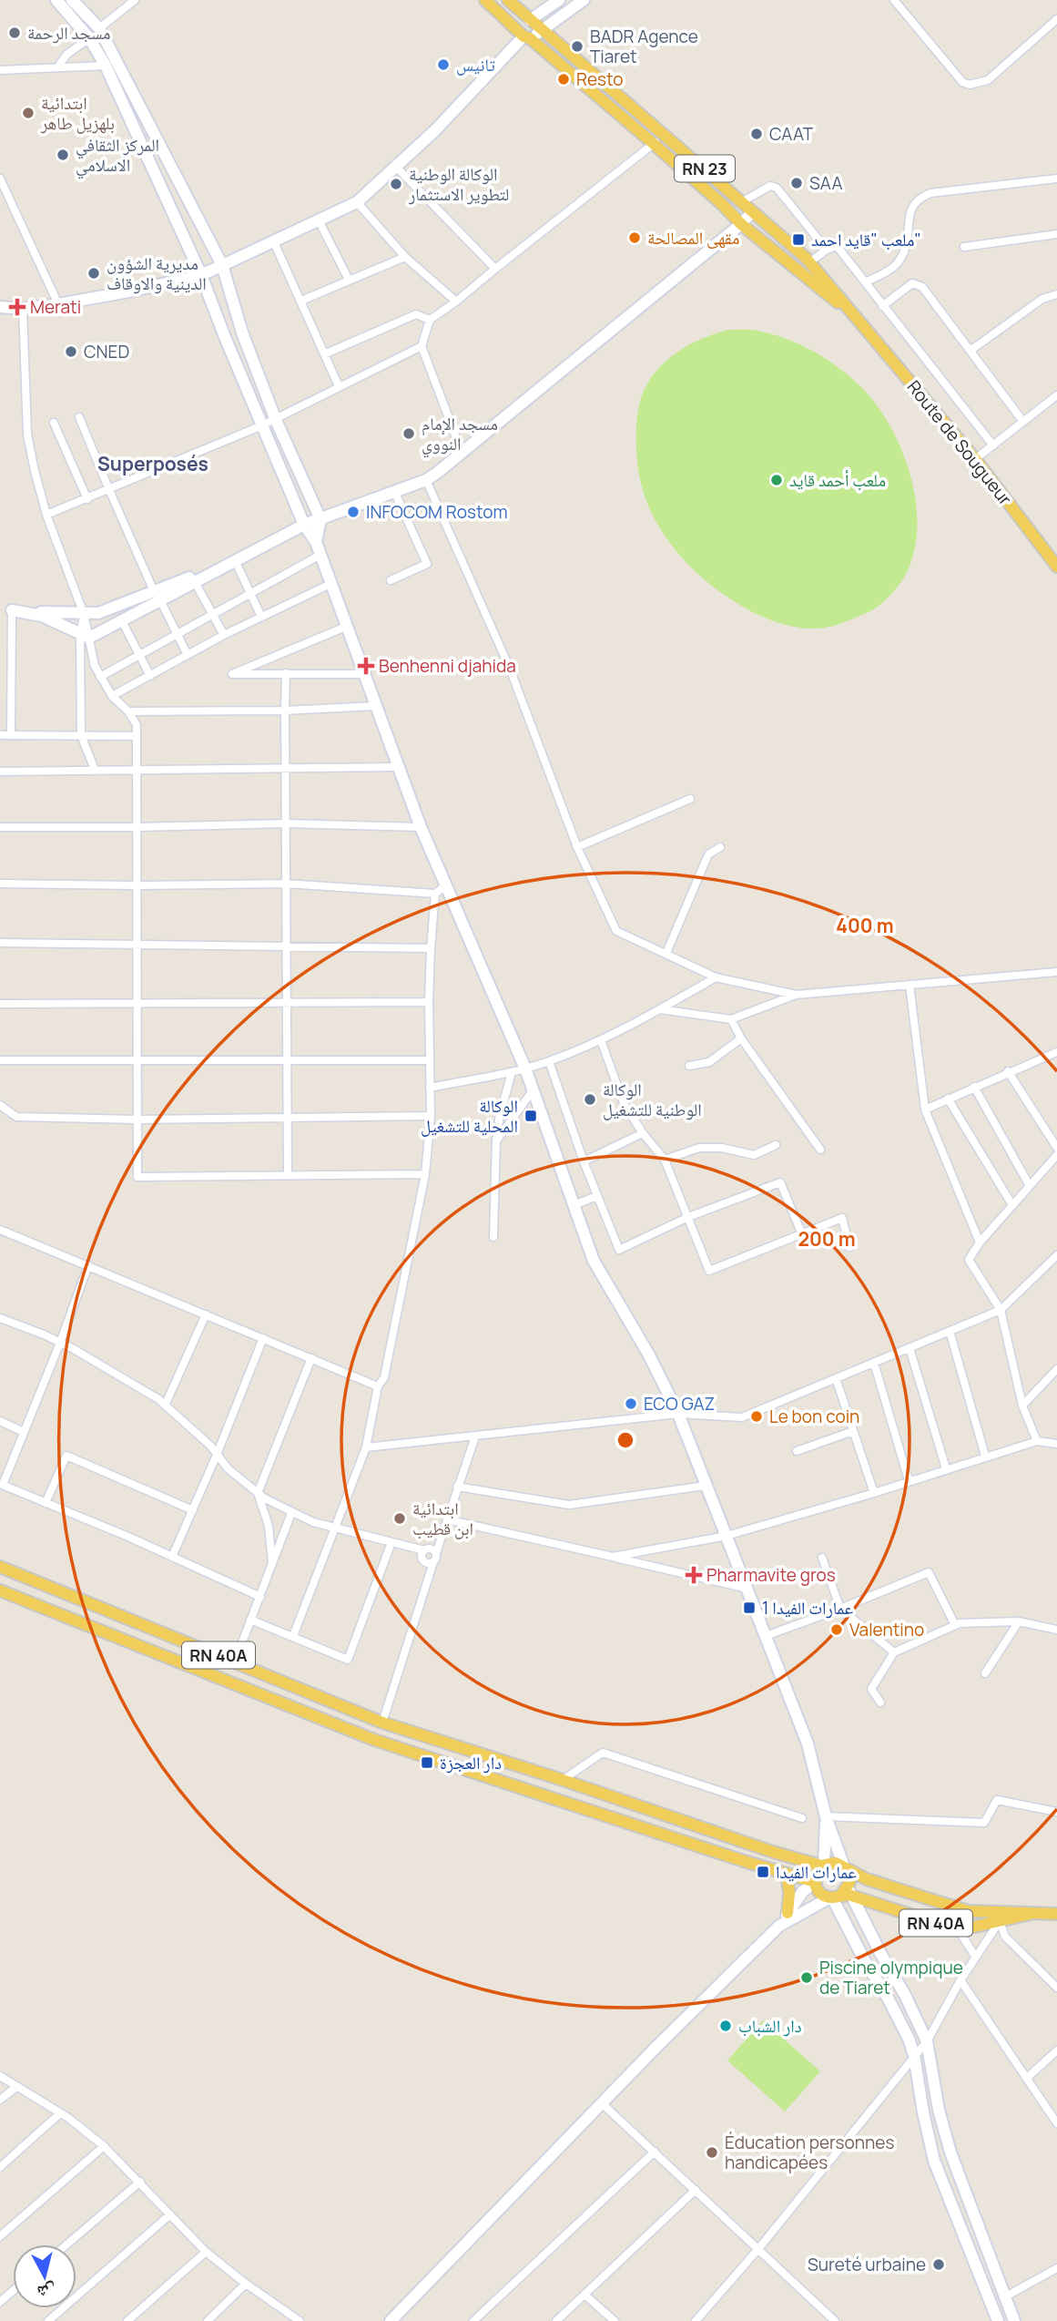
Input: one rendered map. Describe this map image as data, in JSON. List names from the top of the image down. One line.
{"streets":{"main road":["RN 23","Route de Sougueur","RN 40A"]},"crossings":[["RN 23","Route de Sougueur"]],"districts":["Superposés"],"places":{"other":["مسجد الرحمة","BADR Agence Tiaret","تانيس","Resto","ابتدائية بلهزيل طاهر","CAAT","المركز الثقافي الاسلامي","SAA","الوكالة الوطنية لتطوير الاستثمار","مقهى المصالحة","مديرية الشؤون الدينية والاوقاف","CNED","مسجد الإمام النووي","ملعب أحمد قايد","INFOCOM Rostom","الوكالة الوطنية للتشغيل","ECO GAZ","Le bon coin","ابتدائية ابن قطيب","Valentino","Piscine olympique de Tiaret","دار الشباب","Éducation personnes handicapées","Sureté urbaine"],"transit":["ملعب \"قايد احمد\"","الوكالة المحلية للتشغيل","عمارات الفيدا 1","دار العجزة","عمارات الفيدا"],"health":["Merati","Benhenni djahida","Pharmavite gros"]},"north":"bottom","rings":["400 m","200 m"]}
